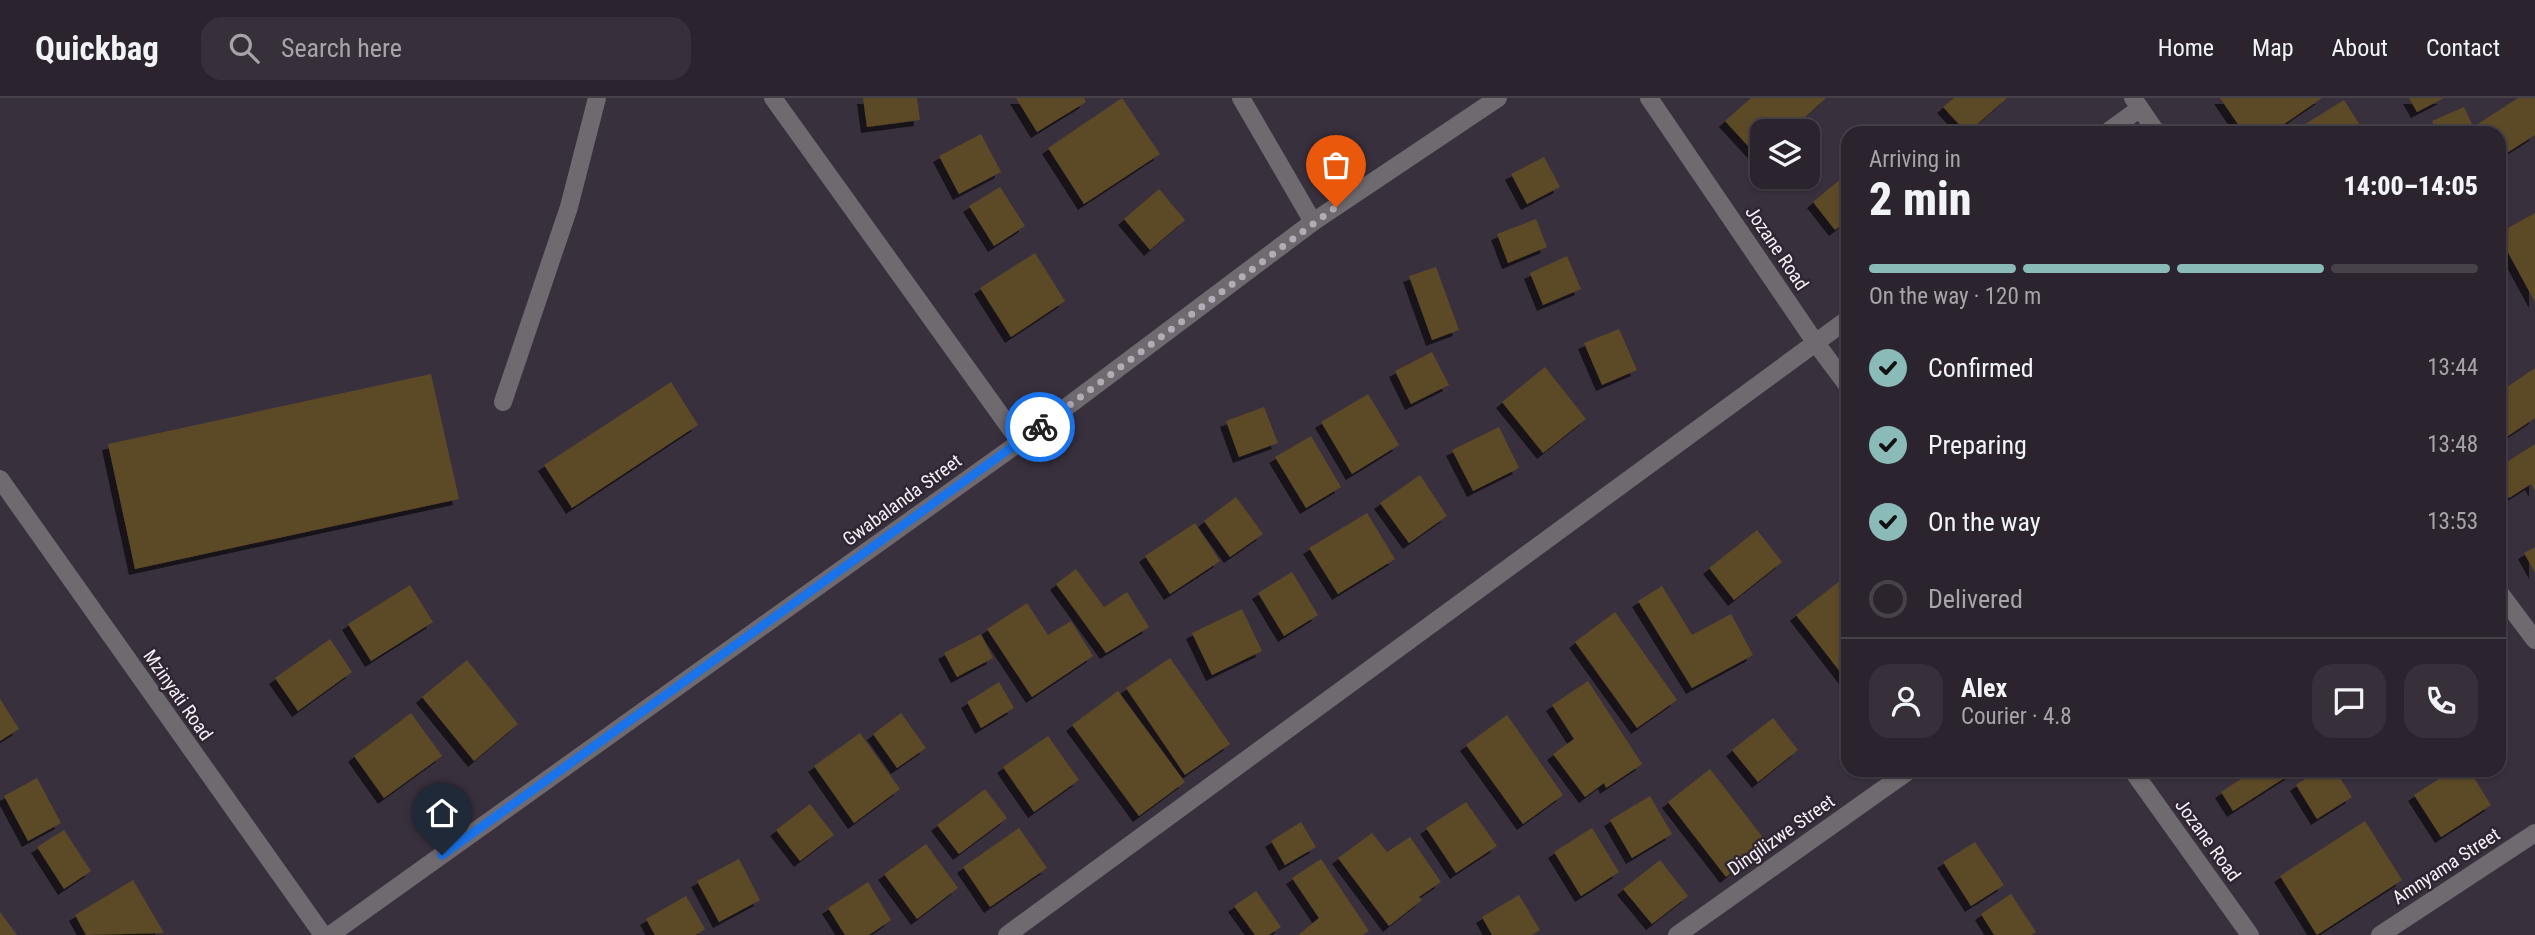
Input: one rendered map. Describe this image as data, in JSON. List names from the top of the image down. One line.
{"streets":{"street":["Jozane Road","Gwabalanda Street","Mzinyati Road","Dingilizwe Street","Amnyama Street"]},"page":{"header":"Quickbag","search":"Search here","nav":["Home","Map","About","Contact"],"heading":["2 min","Arriving in","14:00–14:05"],"panel":["Alex","Courier · 4.8"],"bar":"On the way · 120 m","list":[["Confirmed","13:44"],["Preparing","13:48"],["On the way","13:53"],"Delivered"]}}
